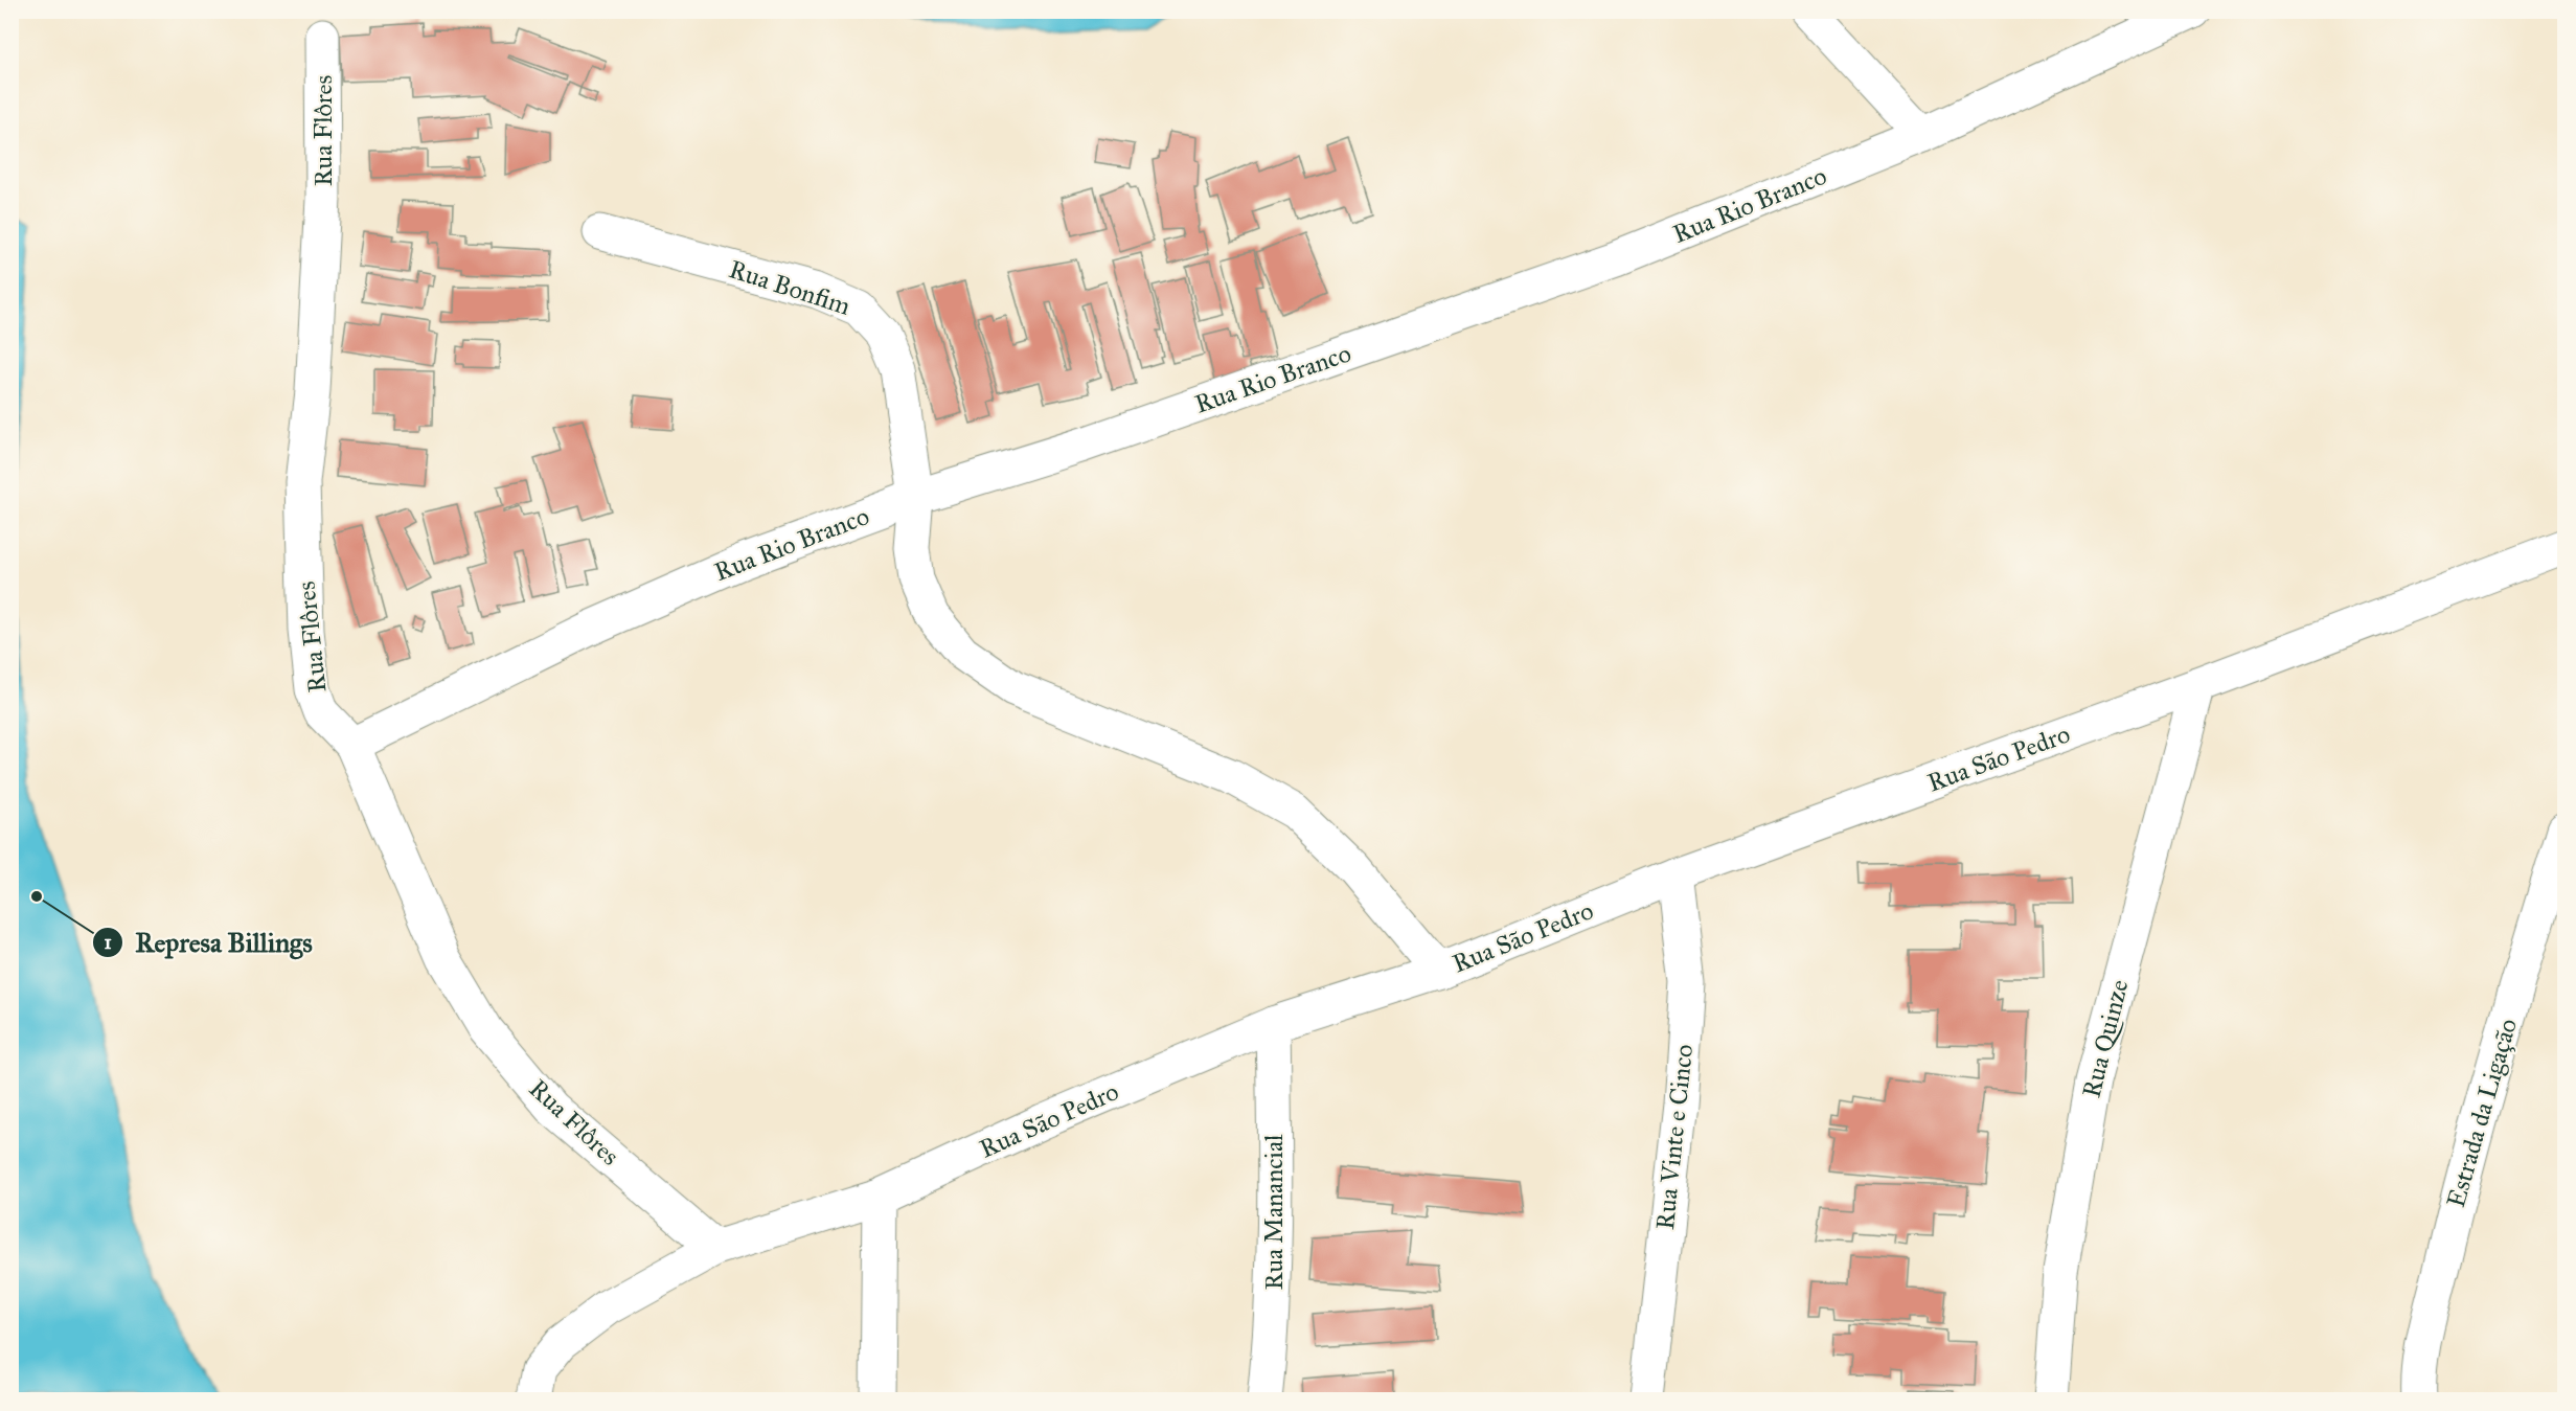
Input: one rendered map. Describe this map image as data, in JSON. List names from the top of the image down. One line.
{"streets":{"street":["Rua Flôres","Rua Rio Branco","Rua Bonfim","Rua São Pedro","Rua Quinze","Estrada da Ligação","Rua Vinte e Cinco","Rua Manancial"]},"crossings":[["Rua Flôres","Rua Rio Branco"],["Rua Flôres","Rua São Pedro"],["Rua Rio Branco","Rua Bonfim"],["Rua Bonfim","Rua São Pedro"],["Rua São Pedro","Rua Quinze"],["Rua São Pedro","Rua Vinte e Cinco"],["Rua São Pedro","Rua Manancial"]],"places":["Represa Billings"]}
